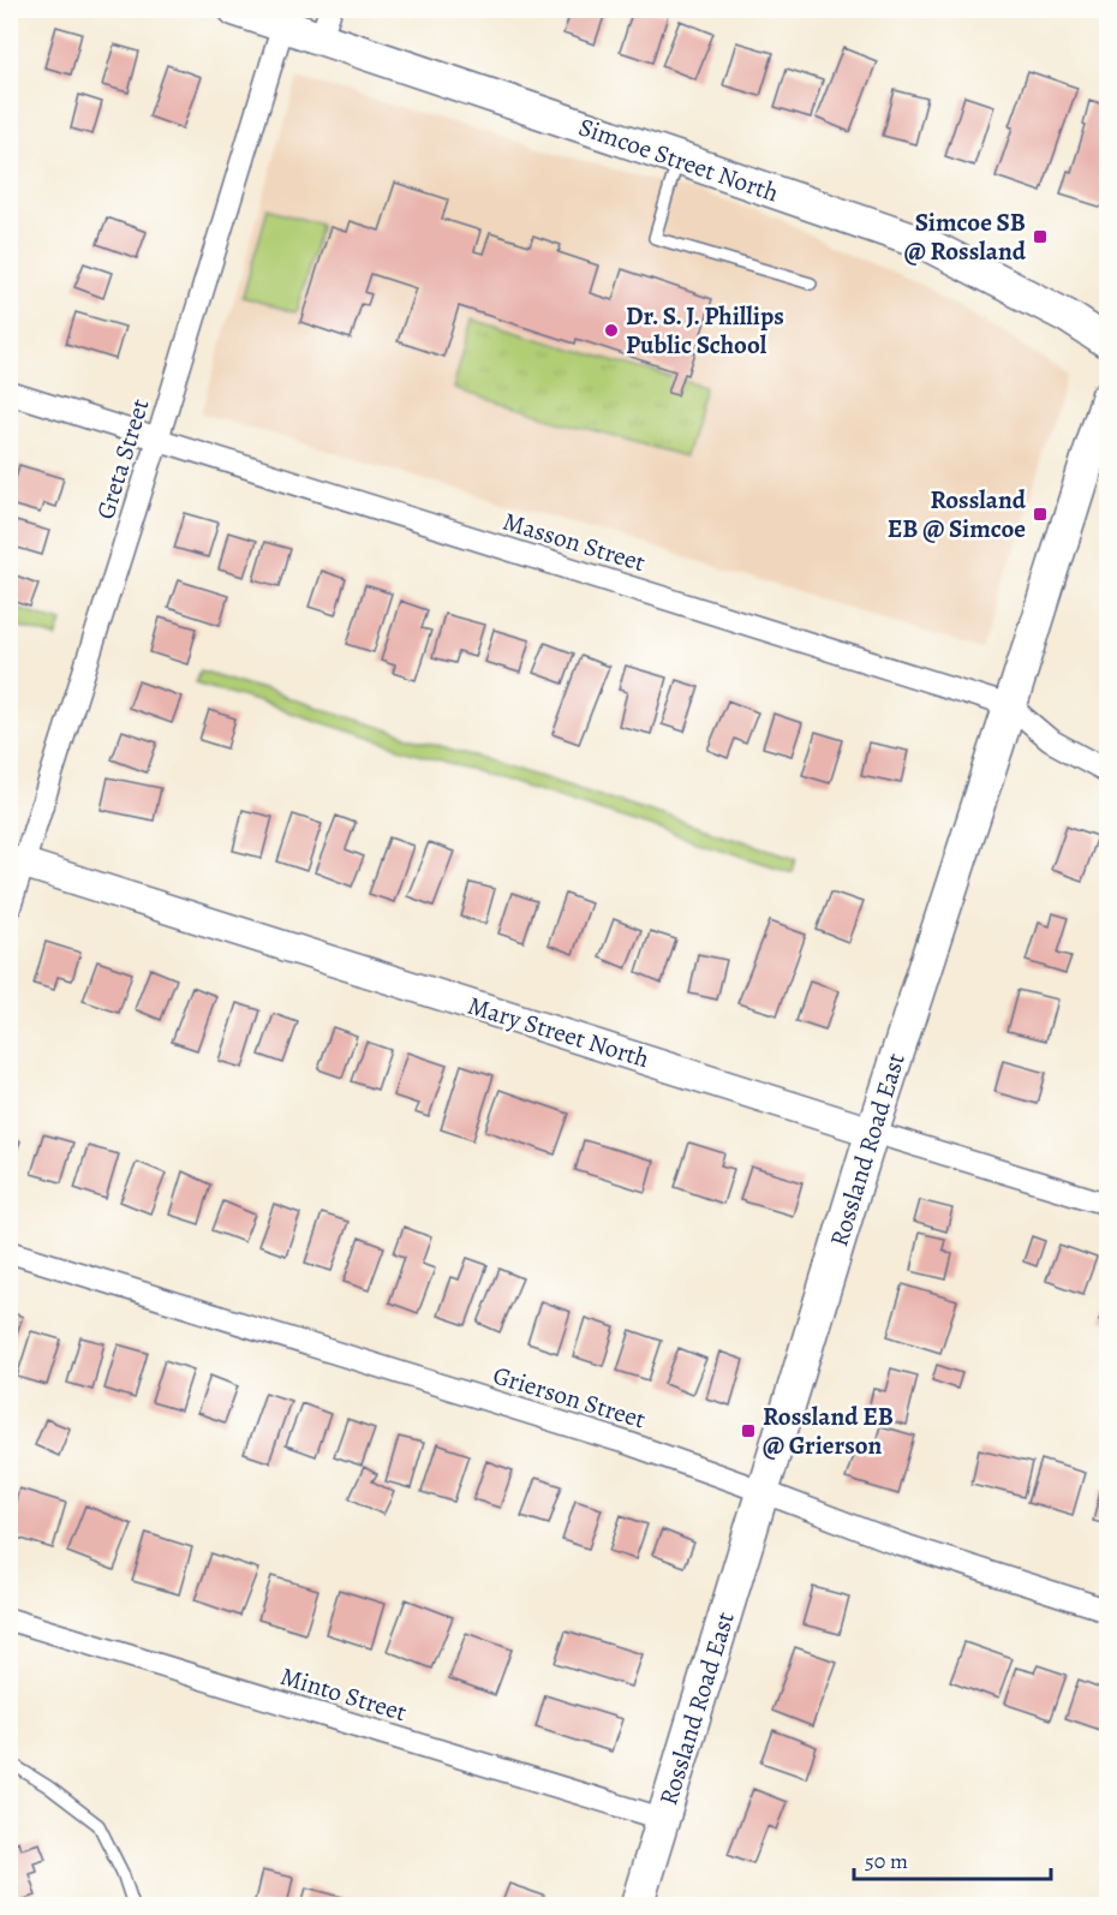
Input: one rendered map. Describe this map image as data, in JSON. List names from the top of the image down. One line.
{"streets":{"main road":["Simcoe Street North","Rossland Road East"],"street":["Greta Street","Masson Street","Mary Street North","Grierson Street","Minto Street"]},"crossings":[["Simcoe Street North","Greta Street"],["Greta Street","Masson Street"],["Greta Street","Mary Street North"],["Masson Street","Rossland Road East"],["Mary Street North","Rossland Road East"],["Rossland Road East","Grierson Street"],["Rossland Road East","Minto Street"]],"places":{"transit":["Simcoe SB @ Rossland","Rossland EB @ Simcoe","Rossland EB @ Grierson"],"other":["Dr. S. J. Phillips Public School"]},"scale_bar":"50 m"}
